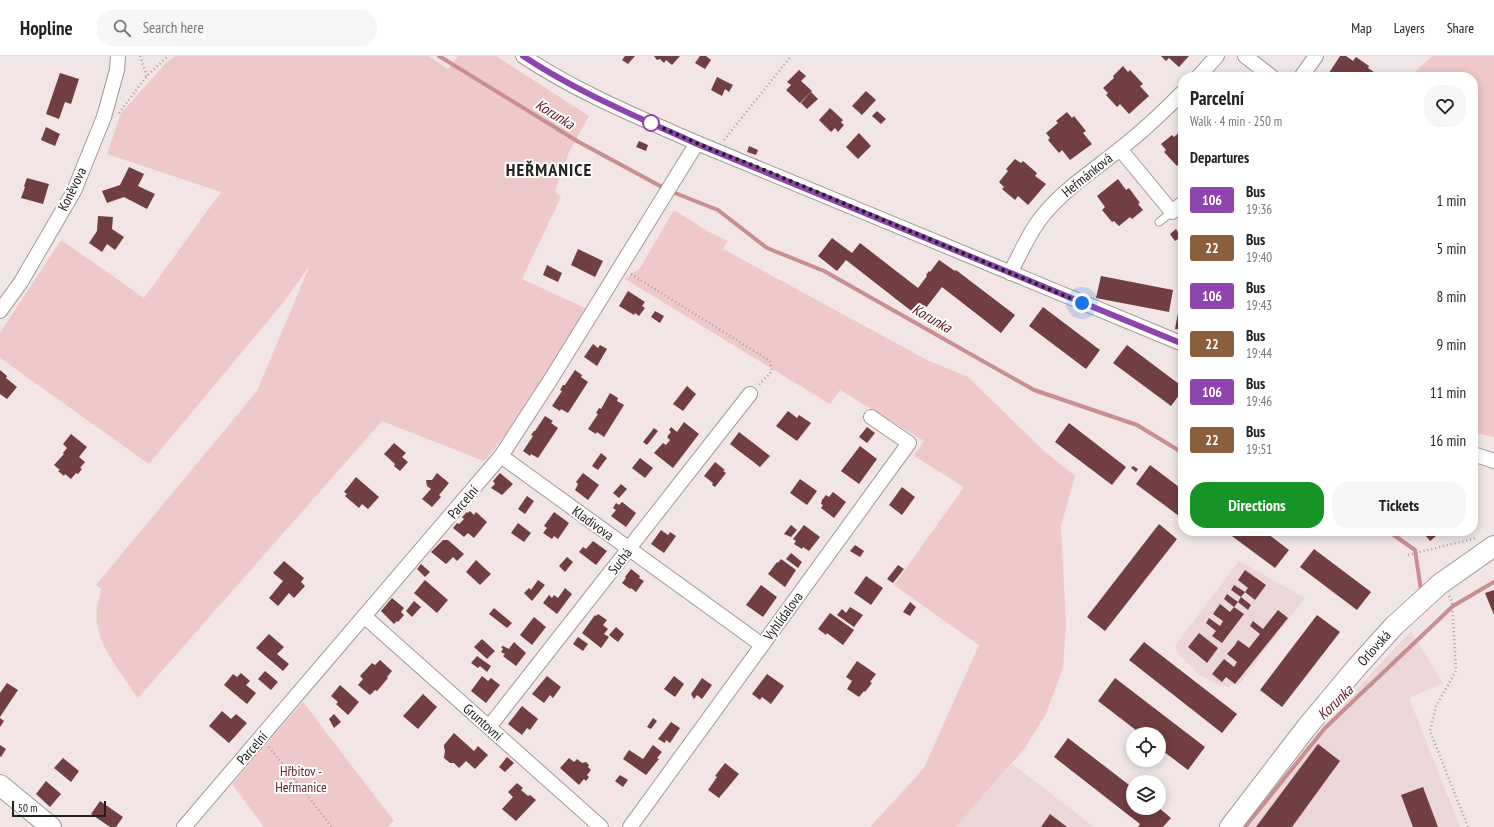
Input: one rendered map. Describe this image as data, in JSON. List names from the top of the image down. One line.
{"streets":{"main road":["Orlovská"],"street":["Heřmánková","Koněvova","Parcelní","Kladivova","Suchá","Vyhlídalova","Gruntovní"]},"crossings":[["Parcelní","Kladivova"],["Parcelní","Gruntovní"],["Kladivova","Suchá"],["Kladivova","Vyhlídalova"],["Suchá","Gruntovní"]],"districts":["HEŘMANICE"],"water":["Korunka"],"parks":["Hřbitov - Heřmanice"],"lines":["bus line 106"],"scale_bar":"50 m","page":{"header":"Hopline","search":"Search here","nav":["Map","Layers","Share"],"heading":[["Parcelní","Walk · 4 min · 250 m"],"Departures"],"list":[{"mark":"106","name":"Bus","note":"19:36","value":"1 min"},{"mark":"22","name":"Bus","note":"19:40","value":"5 min"},{"mark":"106","name":"Bus","note":"19:43","value":"8 min"},{"mark":"22","name":"Bus","note":"19:44","value":"9 min"},{"mark":"106","name":"Bus","note":"19:46","value":"11 min"},{"mark":"22","name":"Bus","note":"19:51","value":"16 min"}],"buttons":["Directions","Tickets"],"scale":"50 m"}}
